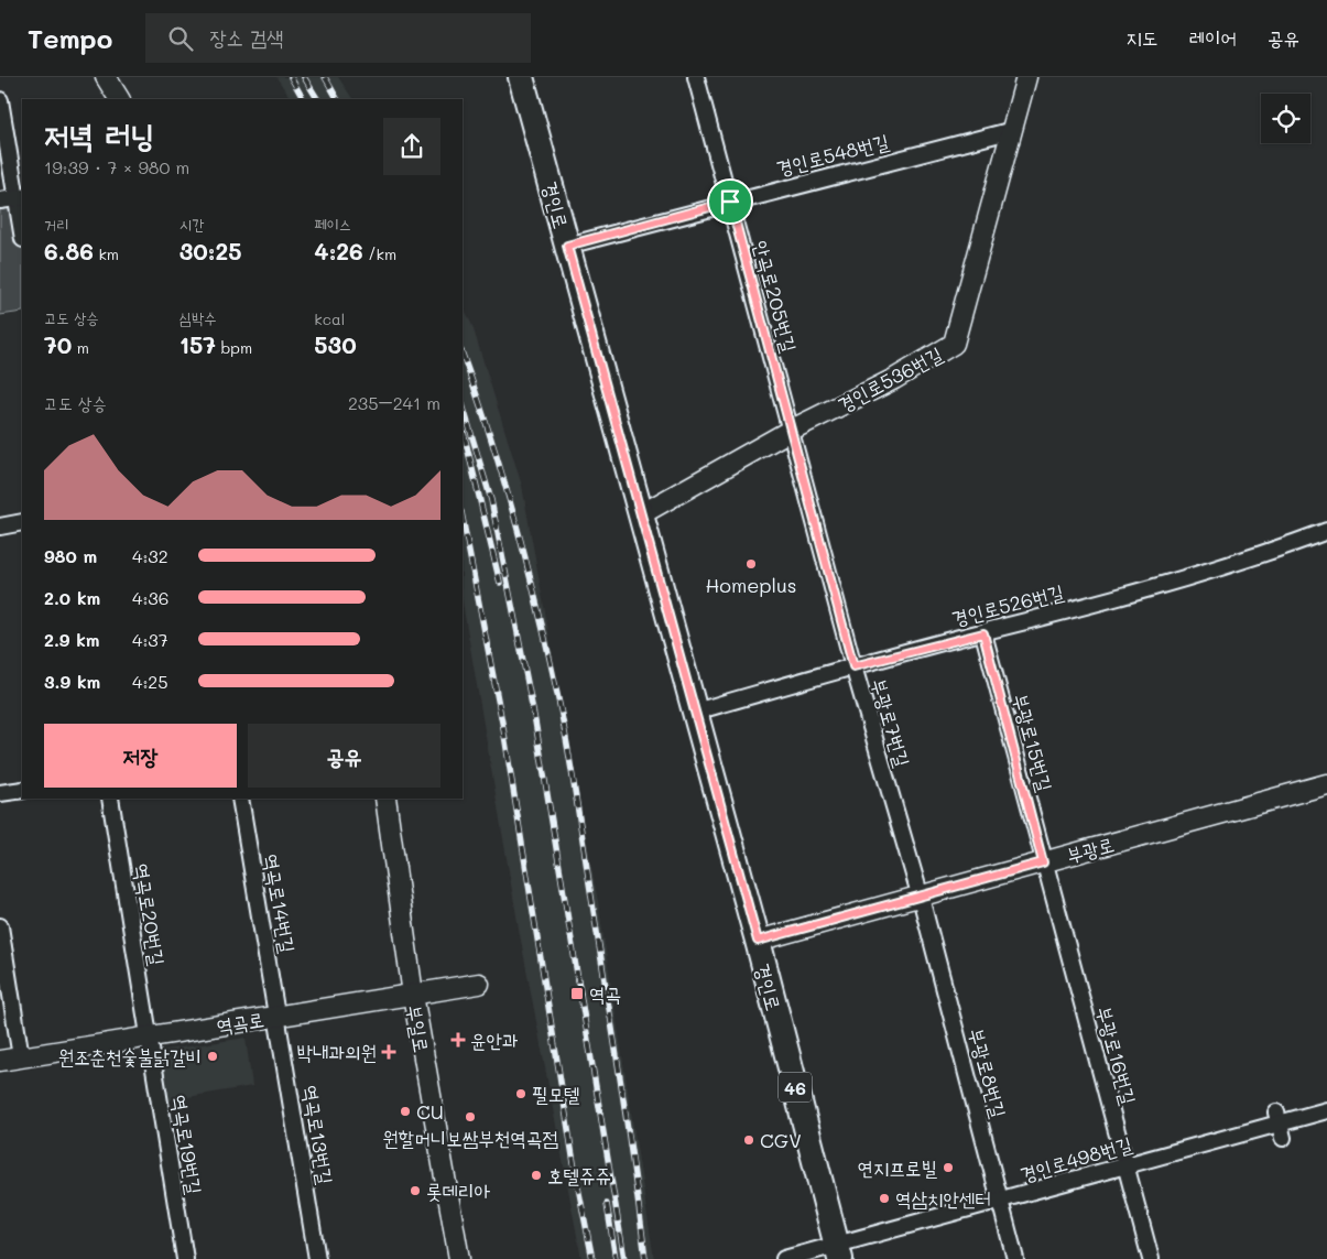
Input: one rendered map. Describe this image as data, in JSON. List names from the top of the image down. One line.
{"streets":{"main road":["경인로","46"],"street":["경인로548번길","안곡로205번길","경인로536번길","경인로526번길","부광로7번길","부광로15번길","부광로","역곡로14번길","역곡로20번길","역곡로","부일로","부광로16번길","부광로8번길","역곡로13번길","역곡로19번길","경인로498번길"]},"crossings":[["경인로548번길","경인로"],["경인로548번길","안곡로205번길"],["경인로548번길","경인로536번길"],["경인로","경인로536번길"],["경인로","경인로526번길"],["경인로","부광로"],["경인로","경인로498번길"],["안곡로205번길","경인로536번길"],["안곡로205번길","부광로7번길"],["경인로536번길","부광로7번길"],["경인로526번길","부광로7번길"],["경인로526번길","부광로15번길"],["부광로7번길","부광로"],["부광로7번길","부광로8번길"],["부광로15번길","부광로"],["부광로15번길","부광로16번길"],["부광로","부광로16번길"],["부광로","부광로8번길"],["역곡로14번길","역곡로"],["역곡로14번길","역곡로13번길"],["역곡로20번길","역곡로"],["역곡로20번길","역곡로19번길"],["역곡로","부일로"],["역곡로","역곡로13번길"],["역곡로","역곡로19번길"],["부광로16번길","경인로498번길"],["부광로8번길","경인로498번길"]],"places":{"other":["Homeplus","원조춘천숯불닭갈비","필모텔","CU","원할머니보쌈부천역곡점","CGV","연지프로빌","호텔쥬쥬","롯데리아","역삼치안센터"],"transit":["역곡"],"health":["윤안과","박내과의원"]},"page":{"header":"Tempo","search":"장소 검색","nav":["지도","레이어","공유"],"heading":["저녁 러닝","19:39 · 7 × 980 m"],"stats":[["거리","6.86 km"],["시간","30:25"],["페이스","4:26 /km"],["고도 상승","70 m"],["심박수","157 bpm"],["kcal","530"]],"chart":["고도 상승","235–241 m"],"list":[{"name":"980 m","note":"4:32"},{"name":"2.0 km","note":"4:36"},{"name":"2.9 km","note":"4:37"},{"name":"3.9 km","note":"4:25"}],"buttons":["저장","공유"]}}
